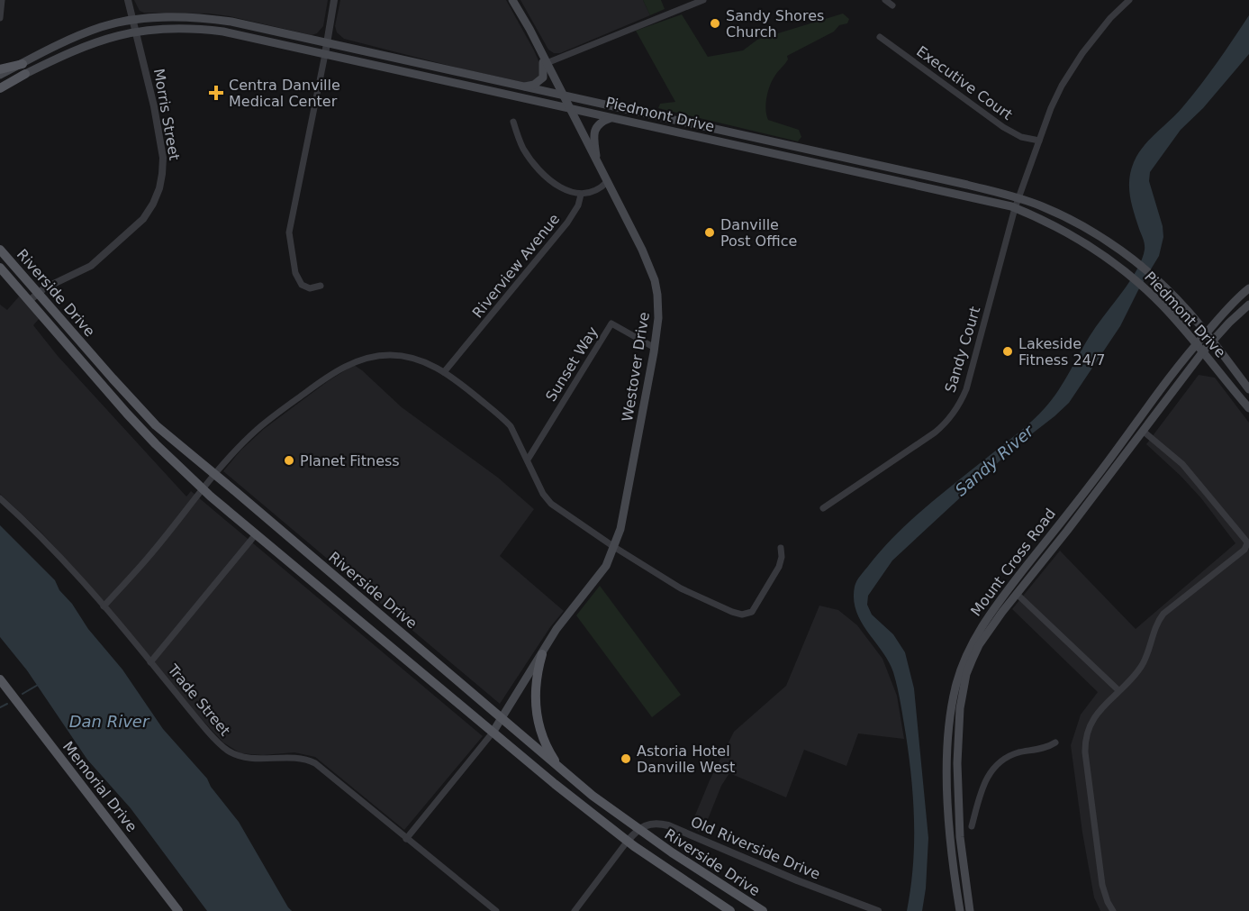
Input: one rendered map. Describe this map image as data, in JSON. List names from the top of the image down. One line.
{"streets":{"main road":["Piedmont Drive","Riverside Drive","Westover Drive","Mount Cross Road","Memorial Drive"],"street":["Executive Court","Morris Street","Riverview Avenue","Sandy Court","Sunset Way","Trade Street","Old Riverside Drive"]},"crossings":[["Executive Court","Sandy Court"],["Morris Street","Piedmont Drive"],["Morris Street","Riverside Drive"],["Piedmont Drive","Sandy Court"],["Piedmont Drive","Westover Drive"],["Piedmont Drive","Mount Cross Road"],["Riverside Drive","Westover Drive"],["Riverside Drive","Old Riverside Drive"],["Sunset Way","Westover Drive"]],"water":["Sandy River","Dan River"],"places":{"other":["Sandy Shores Church","Danville Post Office","Lakeside Fitness 24/7","Planet Fitness","Astoria Hotel Danville West"],"health":["Centra Danville Medical Center"]}}
